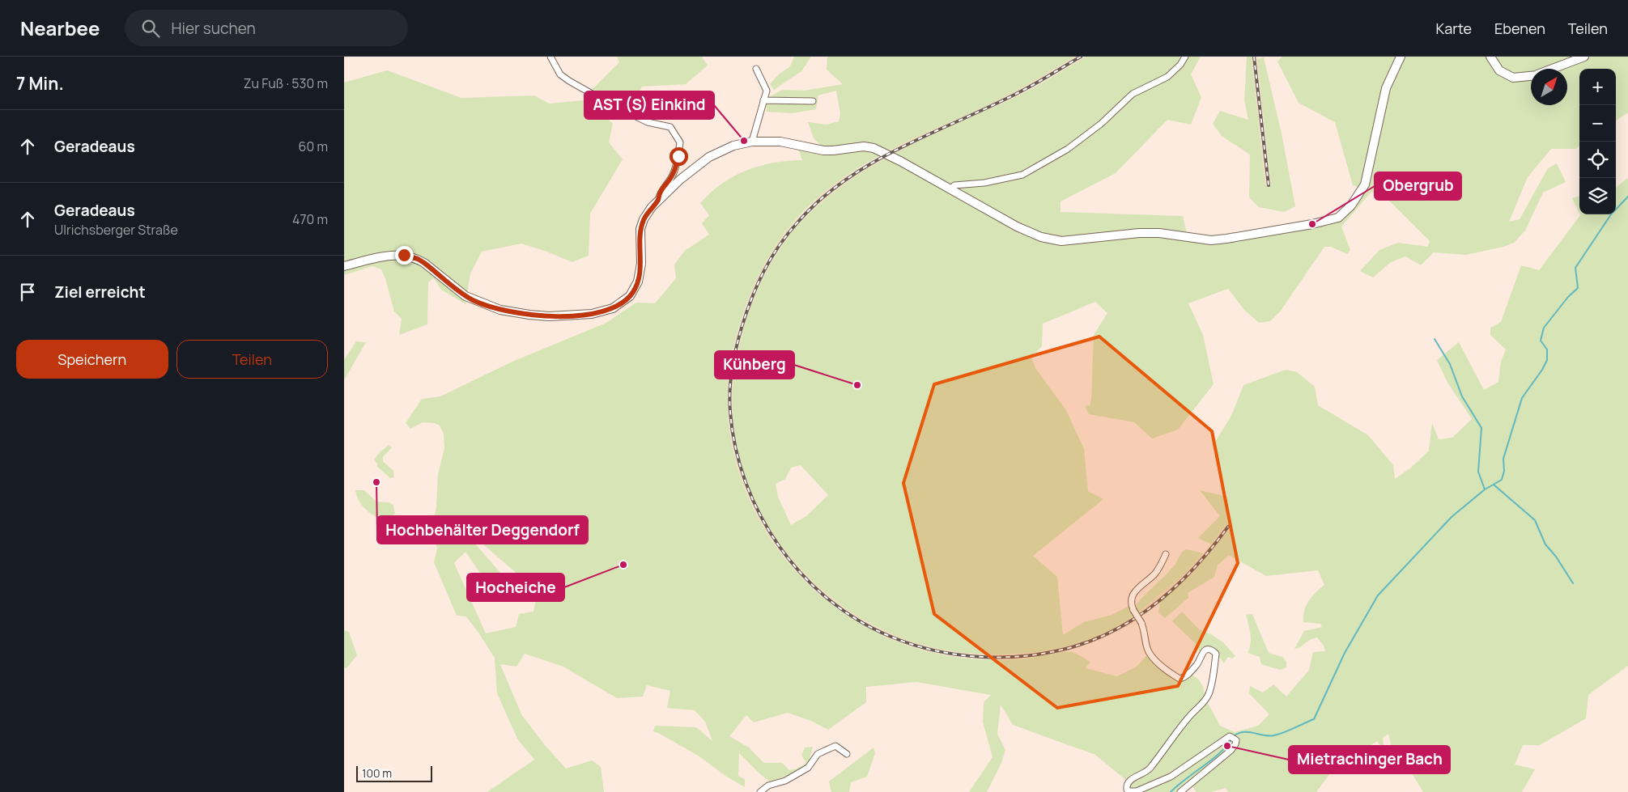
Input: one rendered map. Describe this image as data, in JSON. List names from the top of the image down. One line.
{"places":["AST (S) Einkind","Obergrub","Kühberg","Hochbehälter Deggendorf","Hocheiche","Mietrachinger Bach"],"scale_bar":"100 m","north":"top right","page":{"header":"Nearbee","search":"Hier suchen","nav":["Karte","Ebenen","Teilen"],"heading":["7 Min.","Zu Fuß · 530 m"],"map_buttons":["+","−"],"list":[["Geradeaus","60 m"],["Geradeaus","Ulrichsberger Straße","470 m"],"Ziel erreicht"],"buttons":["Speichern","Teilen"],"scale":"100 m"}}
